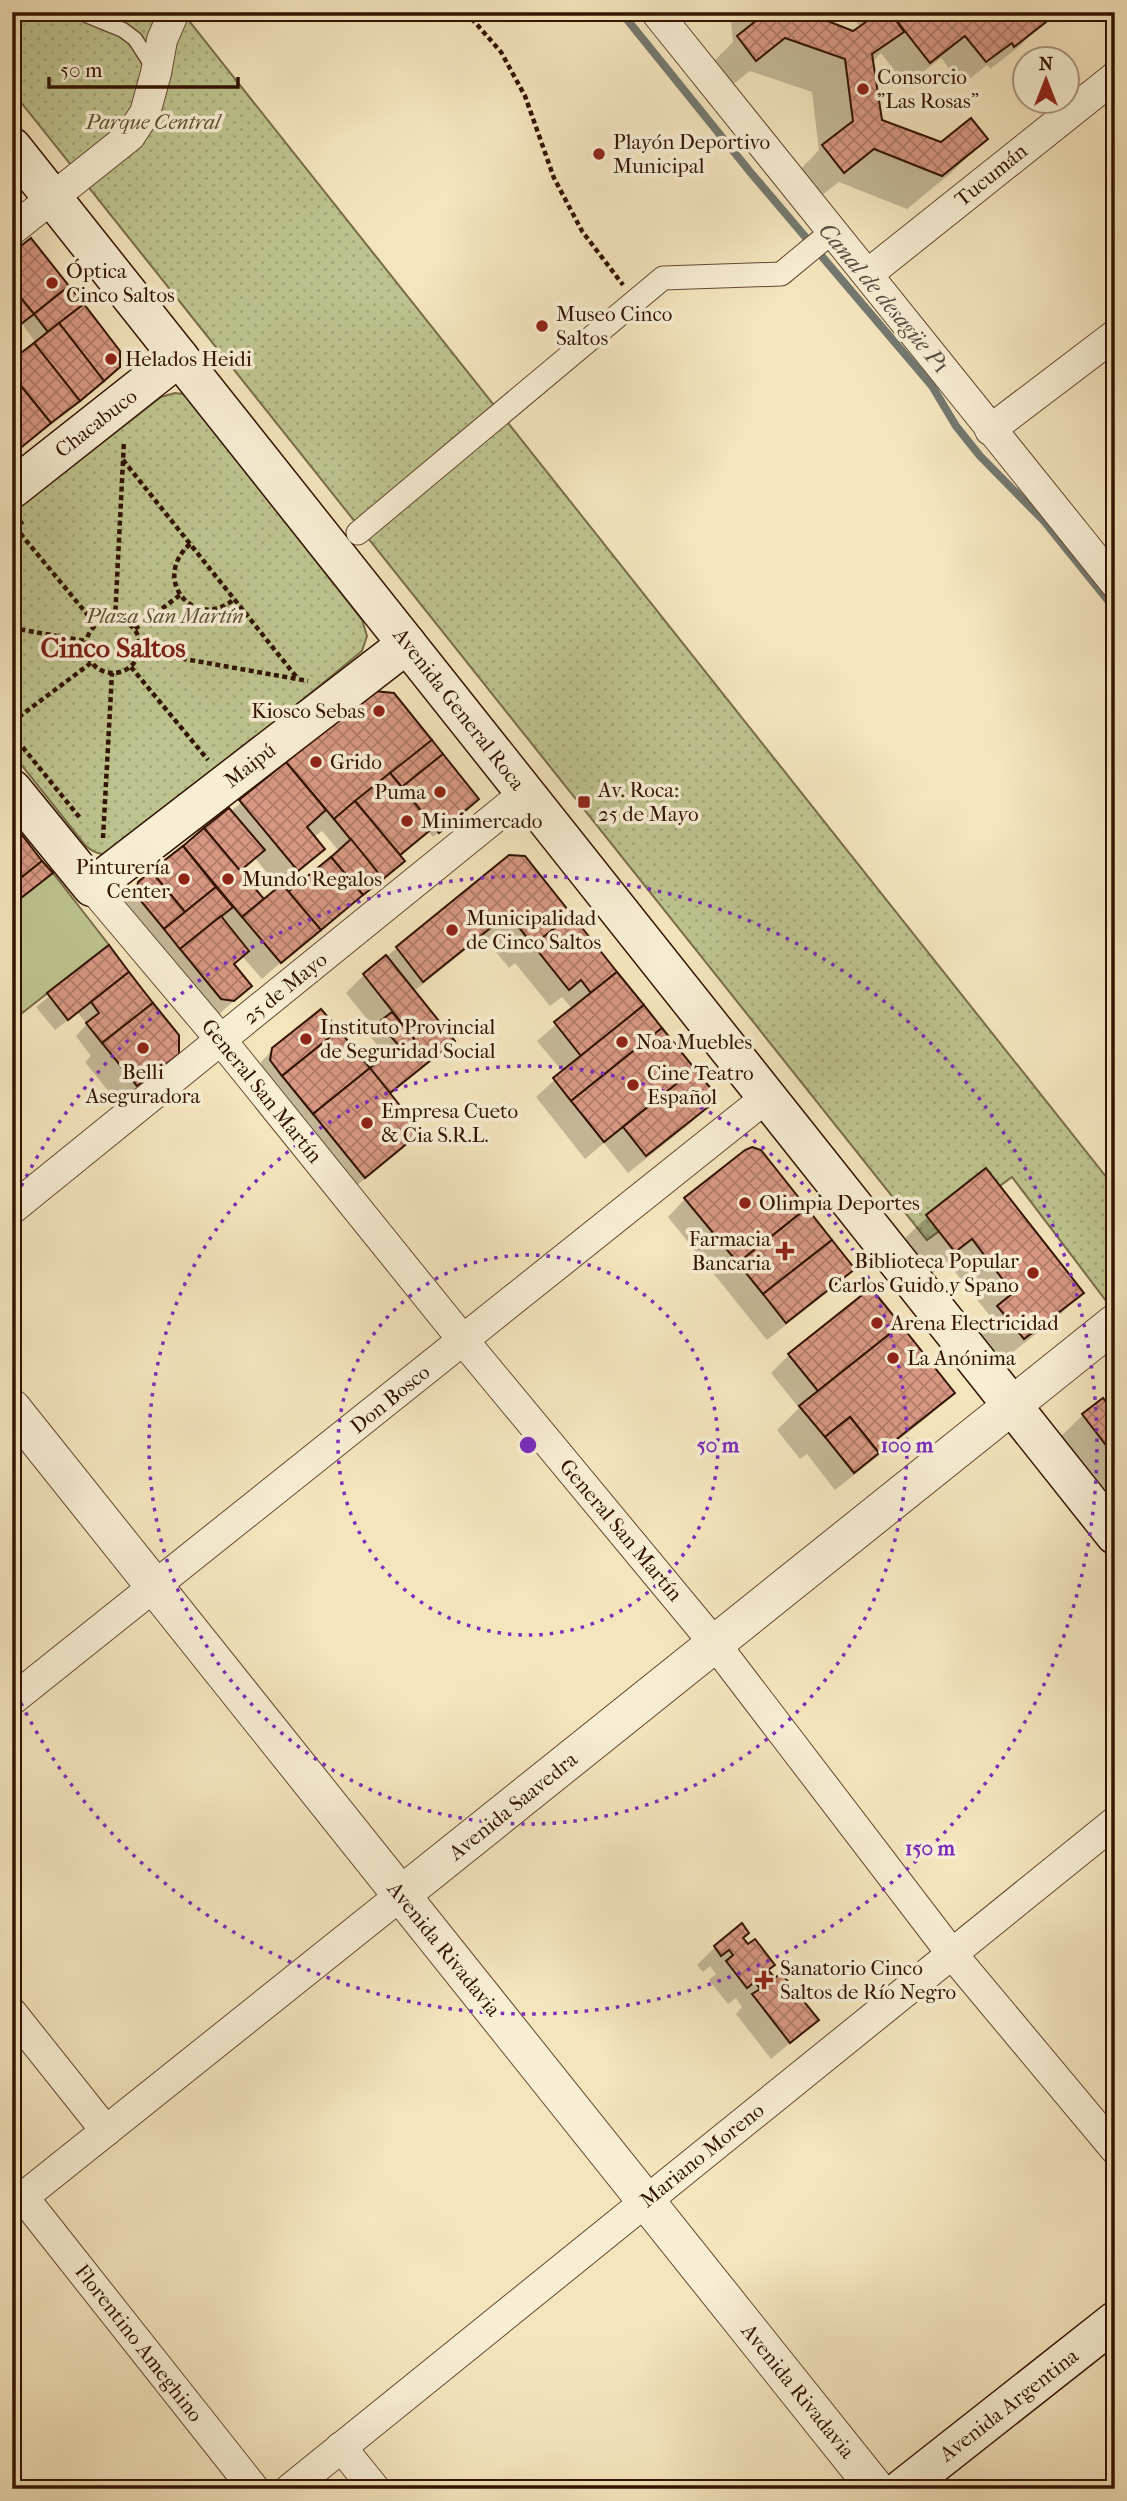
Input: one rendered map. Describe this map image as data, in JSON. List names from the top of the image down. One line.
{"streets":{"main road":["Chacabuco","Avenida General Roca","Maipú","General San Martín","Avenida Argentina"],"street":["Tucumán","25 de Mayo","Don Bosco","Avenida Saavedra","Avenida Rivadavia","Mariano Moreno","Florentino Ameghino"]},"crossings":[["Chacabuco","Avenida General Roca"],["Avenida General Roca","Maipú"],["Avenida General Roca","25 de Mayo"],["Avenida General Roca","Don Bosco"],["Avenida General Roca","Avenida Saavedra"],["Maipú","General San Martín"],["25 de Mayo","General San Martín"],["General San Martín","Don Bosco"],["General San Martín","Avenida Saavedra"],["General San Martín","Mariano Moreno"],["Don Bosco","Avenida Rivadavia"],["Avenida Saavedra","Avenida Rivadavia"],["Avenida Saavedra","Florentino Ameghino"],["Avenida Rivadavia","Mariano Moreno"]],"districts":["Cinco Saltos"],"water":["Canal de desagüe P1"],"parks":["Parque Central","Plaza San Martín"],"places":{"other":["Consorcio \"Las Rosas\"","Playón Deportivo Municipal","Óptica Cinco Saltos","Museo Cinco Saltos","Helados Heidi","Kiosco Sebas","Grido","Puma","Minimercado","Pinturería Center","Mundo Regalos","Municipalidad de Cinco Saltos","Instituto Provincial de Seguridad Social","Noa Muebles","Belli Aseguradora","Cine Teatro Español","Empresa Cueto & Cia S.R.L.","Olimpia Deportes","Biblioteca Popular Carlos Guido y Spano","Arena Electricidad","La Anónima"],"transit":["Av. Roca: 25 de Mayo"],"health":["Farmacia Bancaria","Sanatorio Cinco Saltos de Río Negro"]},"scale_bar":"50 m","north":"top","rings":["50 m","100 m","150 m"]}
